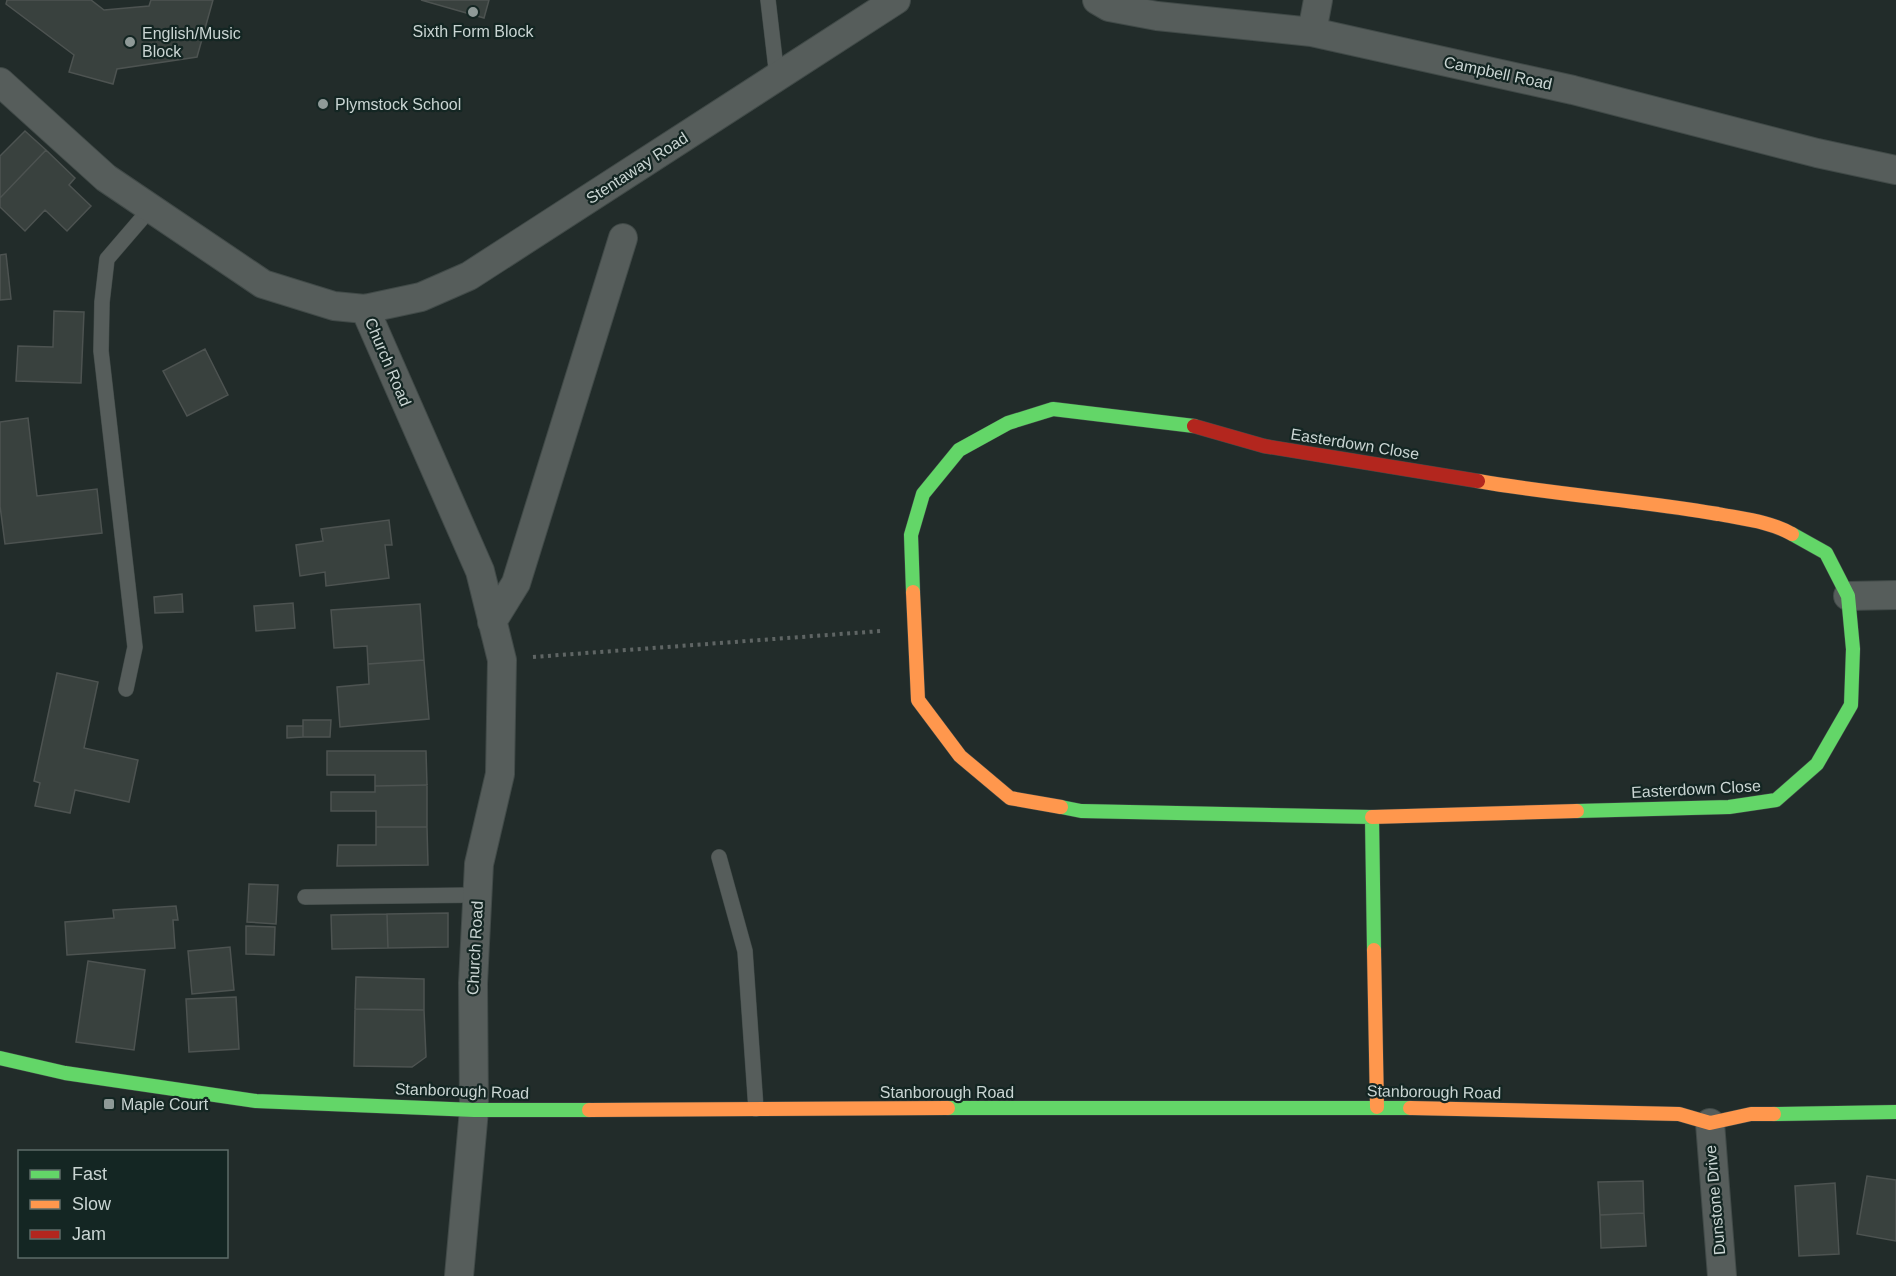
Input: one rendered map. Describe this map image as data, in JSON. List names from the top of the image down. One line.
{"streets":{"street":["Campbell Road","Stentaway Road","Church Road","Easterdown Close","Stanborough Road","Dunstone Drive"]},"crossings":[["Stentaway Road","Church Road"],["Church Road","Stanborough Road"],["Stanborough Road","Dunstone Drive"]],"places":{"other":["Sixth Form Block","English/Music Block","Plymstock School"],"transit":["Maple Court"]},"legend":["Fast","Slow","Jam"]}
